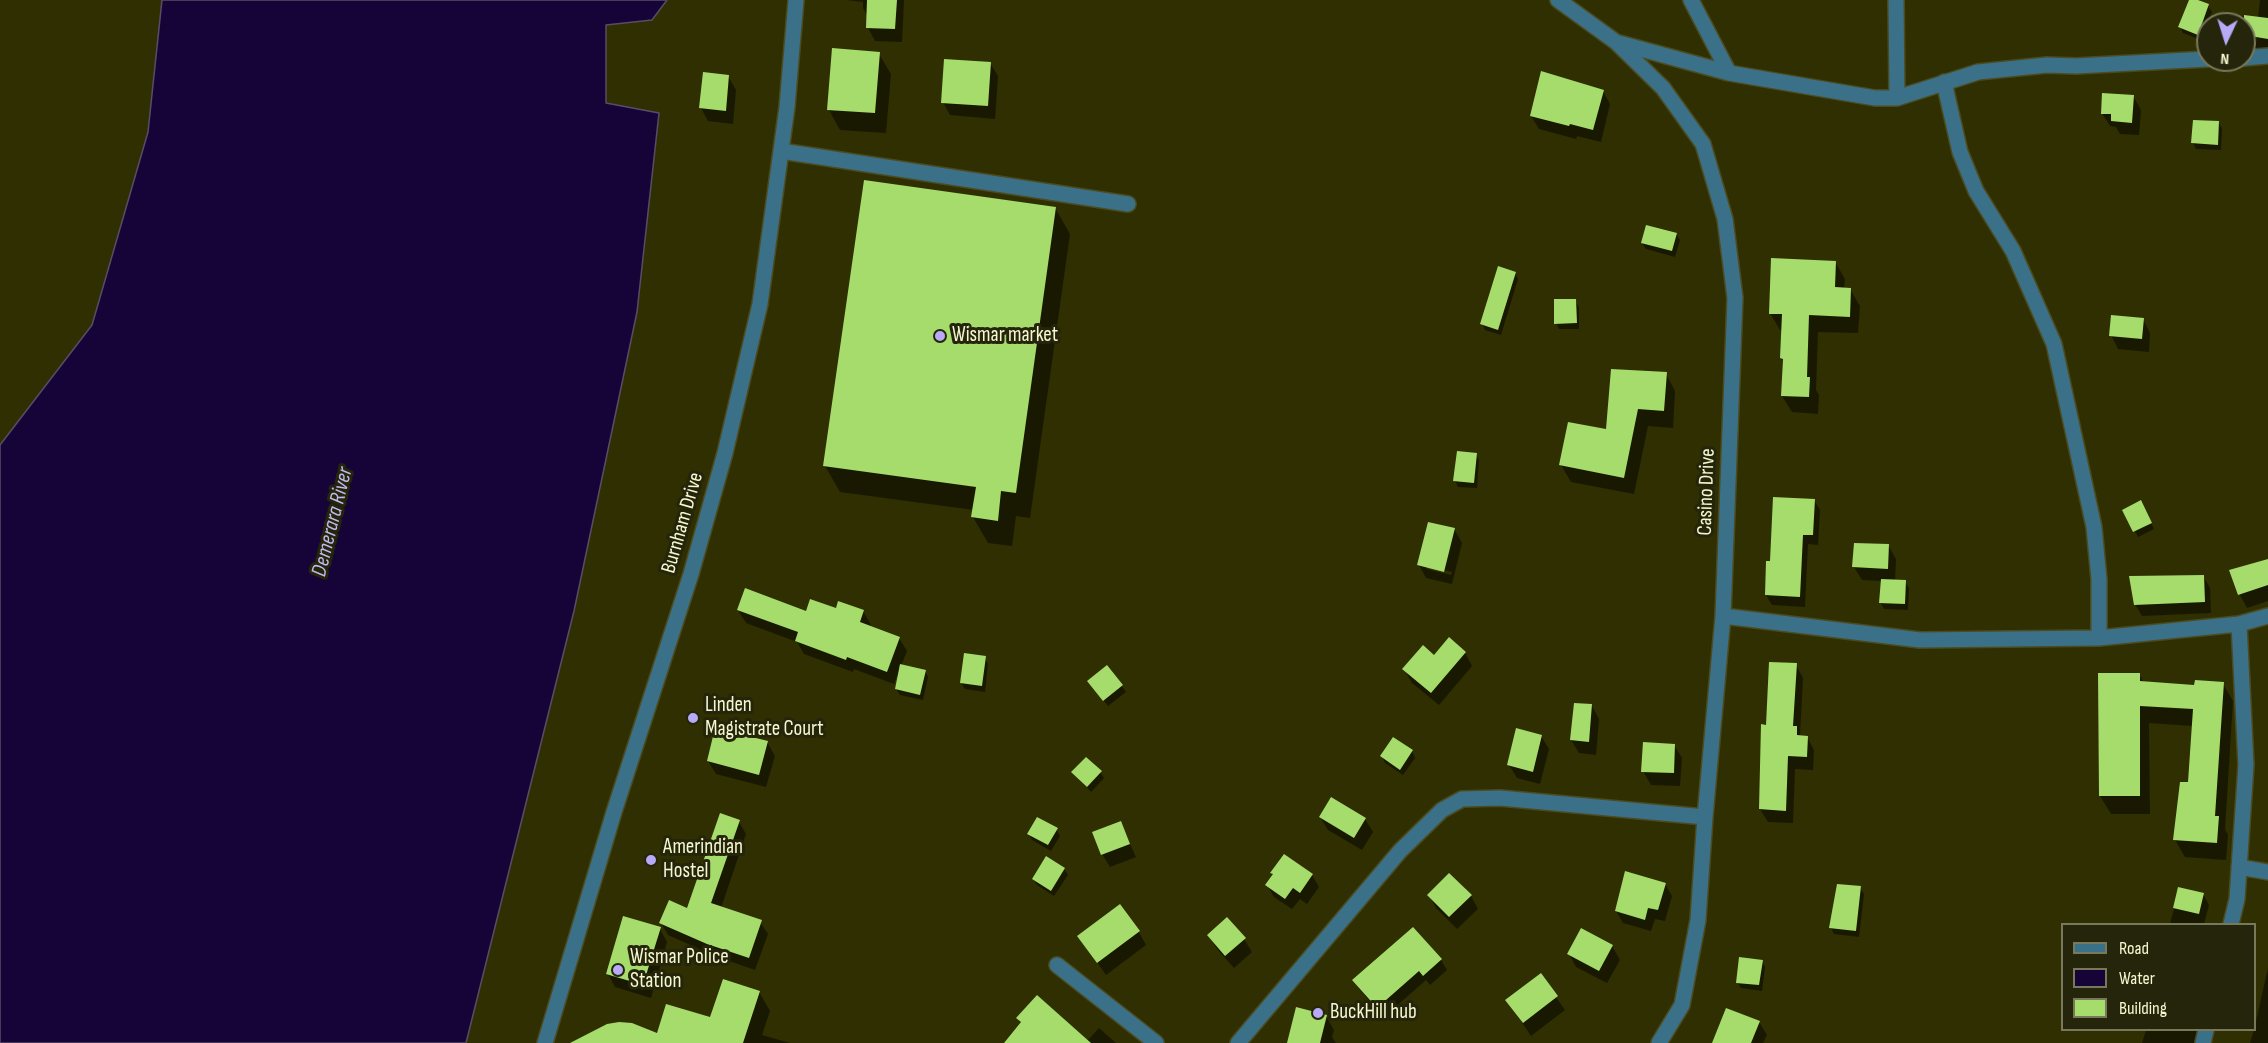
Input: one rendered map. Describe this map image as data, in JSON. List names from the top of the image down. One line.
{"streets":{"street":["Casino Drive","Burnham Drive"]},"water":["Demerara River"],"places":["Wismar market","Linden Magistrate Court","Amerindian Hostel","Wismar Police Station","BuckHill hub"],"legend":["Road","Water","Building"],"north":"bottom"}
